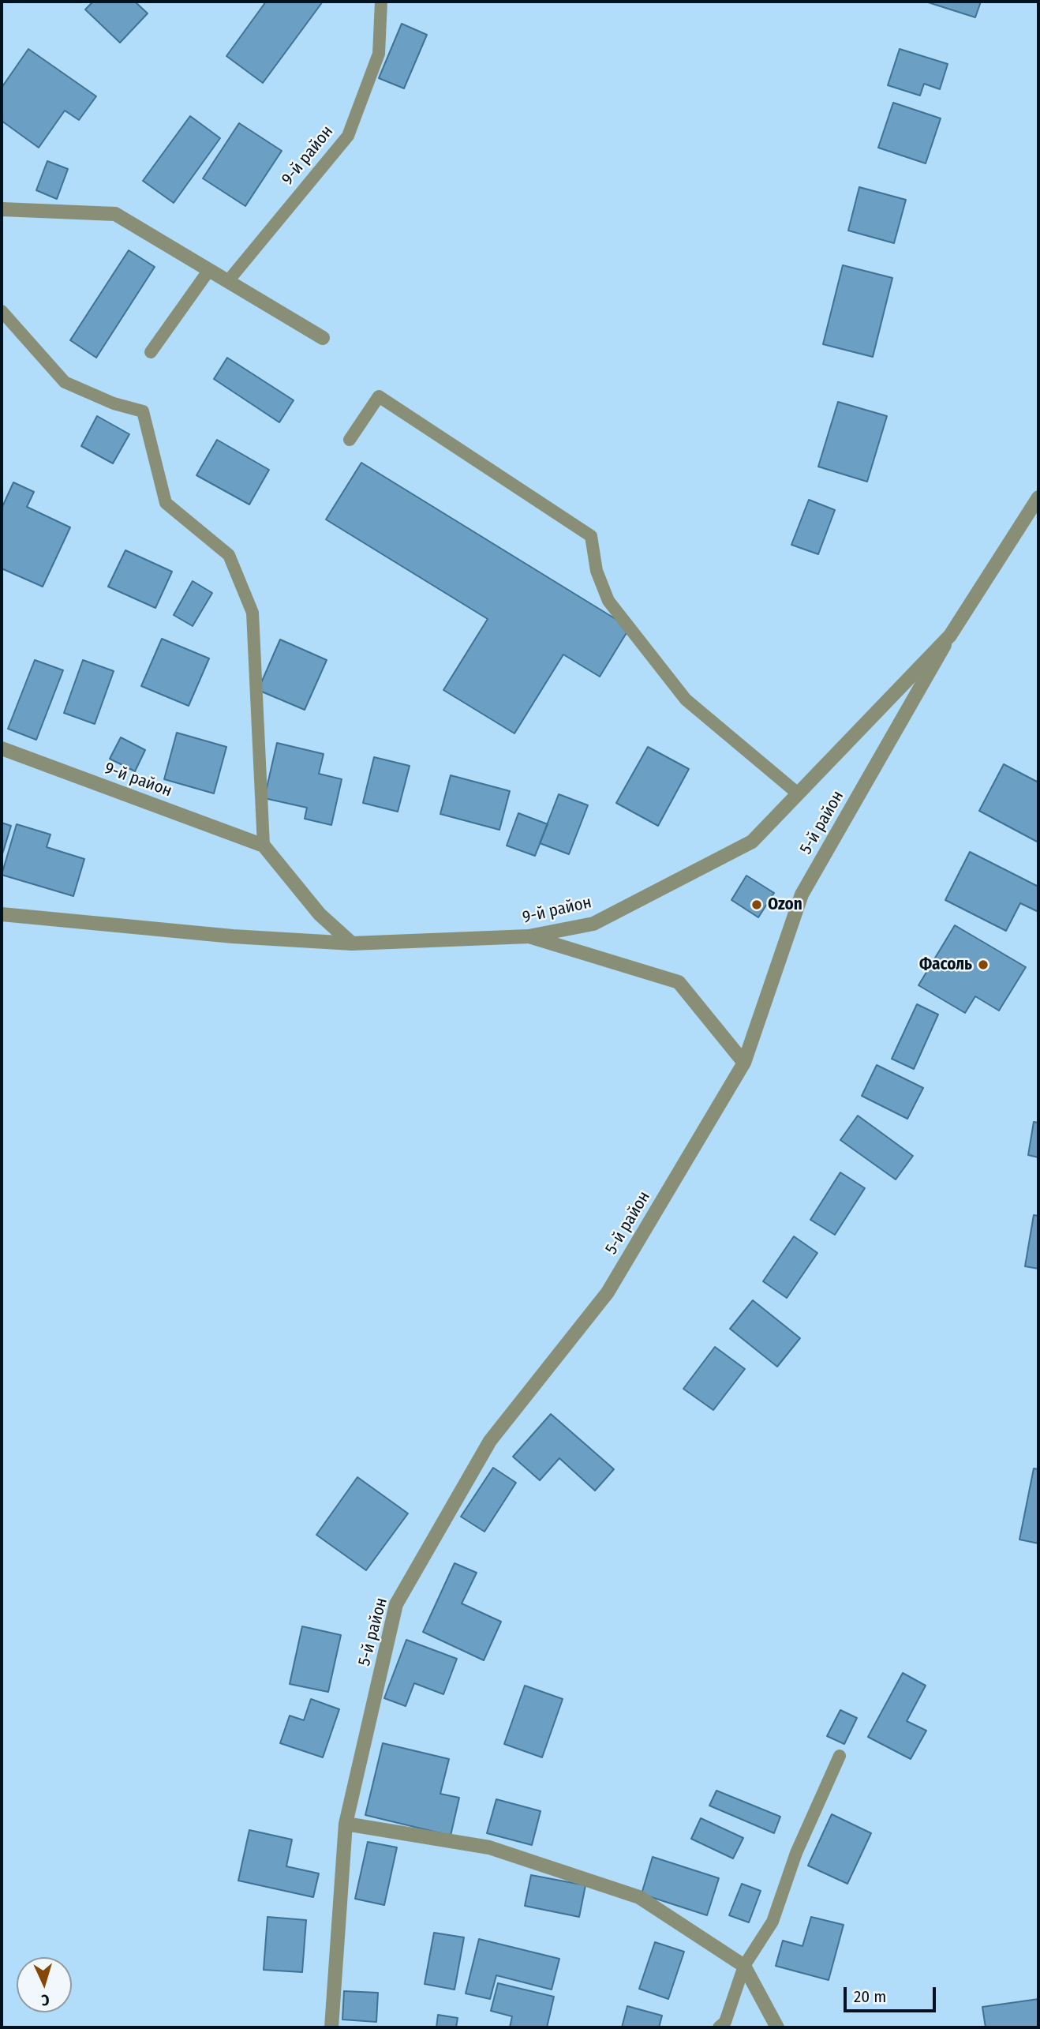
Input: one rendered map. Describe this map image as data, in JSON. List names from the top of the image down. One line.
{"streets":{"street":["9-й район","5-й район"]},"crossings":[["9-й район","5-й район"]],"places":["Ozon","Фасоль"],"scale_bar":"20 m","north":"bottom"}
